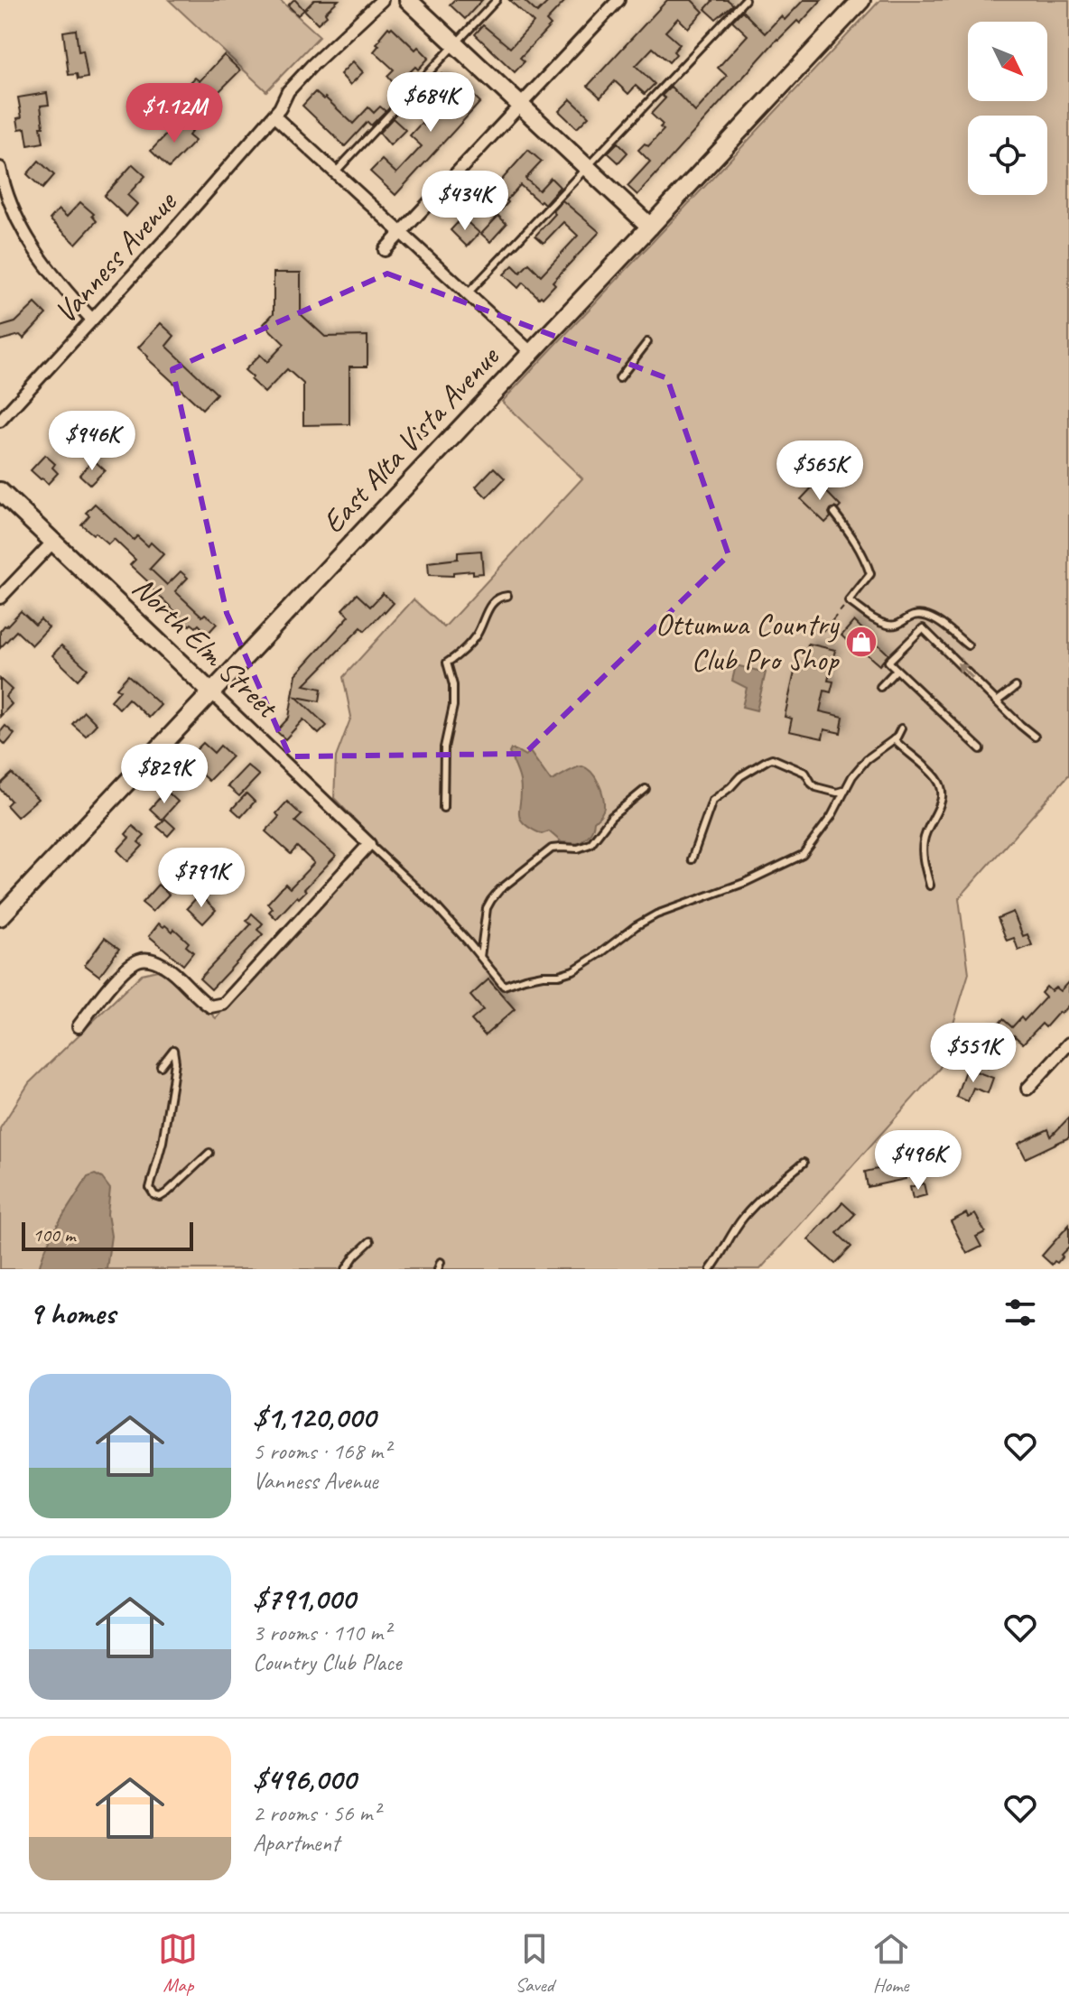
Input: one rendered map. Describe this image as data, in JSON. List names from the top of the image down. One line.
{"streets":{"main road":["East Alta Vista Avenue","North Elm Street"],"street":["Vanness Avenue"]},"crossings":[["East Alta Vista Avenue","North Elm Street"]],"places":{"shop":["Ottumwa Country Club Pro Shop"]},"scale_bar":"100 m","north":"bottom right","page":{"price":["$684K","$1.12M","$434K","$946K","$565K","$829K","$791K","$551K","$496K"],"scale":"100 m","heading":"9 homes","list":[{"name":"$1,120,000","note":"5 rooms · 168 m² · Vanness Avenue"},{"name":"$791,000","note":"3 rooms · 110 m² · Country Club Place"},{"name":"$496,000","note":"2 rooms · 56 m² · Apartment"}],"tabs":["Map","Saved","Home"]}}
